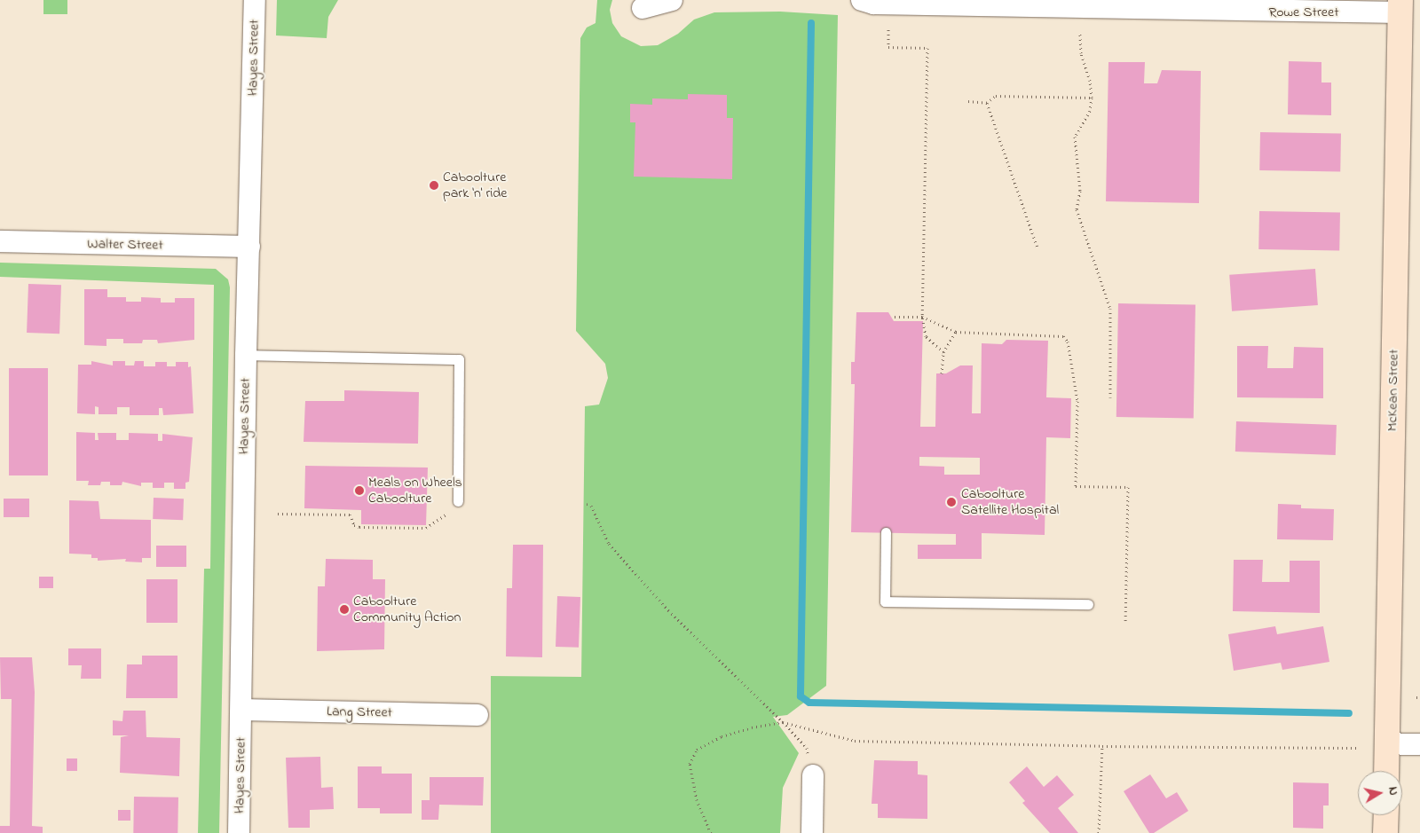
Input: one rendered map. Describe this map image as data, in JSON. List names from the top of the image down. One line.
{"streets":{"main road":["McKean Street"],"street":["Rowe Street","Hayes Street","Walter Street","Lang Street"]},"crossings":[["Rowe Street","McKean Street"],["Hayes Street","Walter Street"],["Hayes Street","Lang Street"]],"places":["Caboolture park 'n' ride","Meals on Wheels Caboolture","Caboolture Satellite Hospital","Caboolture Community Action"],"north":"right"}
